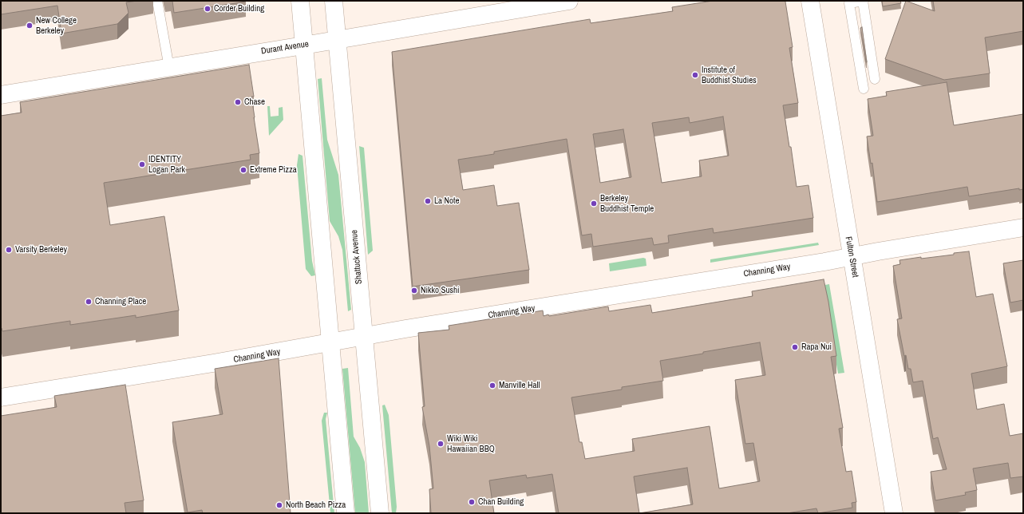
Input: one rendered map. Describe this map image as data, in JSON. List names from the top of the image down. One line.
{"streets":{"street":["Durant Avenue","Shattuck Avenue","Fulton Street","Channing Way"]},"crossings":[["Durant Avenue","Shattuck Avenue"],["Shattuck Avenue","Channing Way"],["Fulton Street","Channing Way"]],"places":["Corder Building","New College Berkeley","Institute of Buddhist Studies","Chase","IDENTITY Logan Park","Extreme Pizza","La Note","Berkeley Buddhist Temple","Varsity Berkeley","Nikko Sushi","Channing Place","Rapa Nui","Manville Hall","Wiki Wiki Hawaiian BBQ","Chan Building","North Beach Pizza"]}
